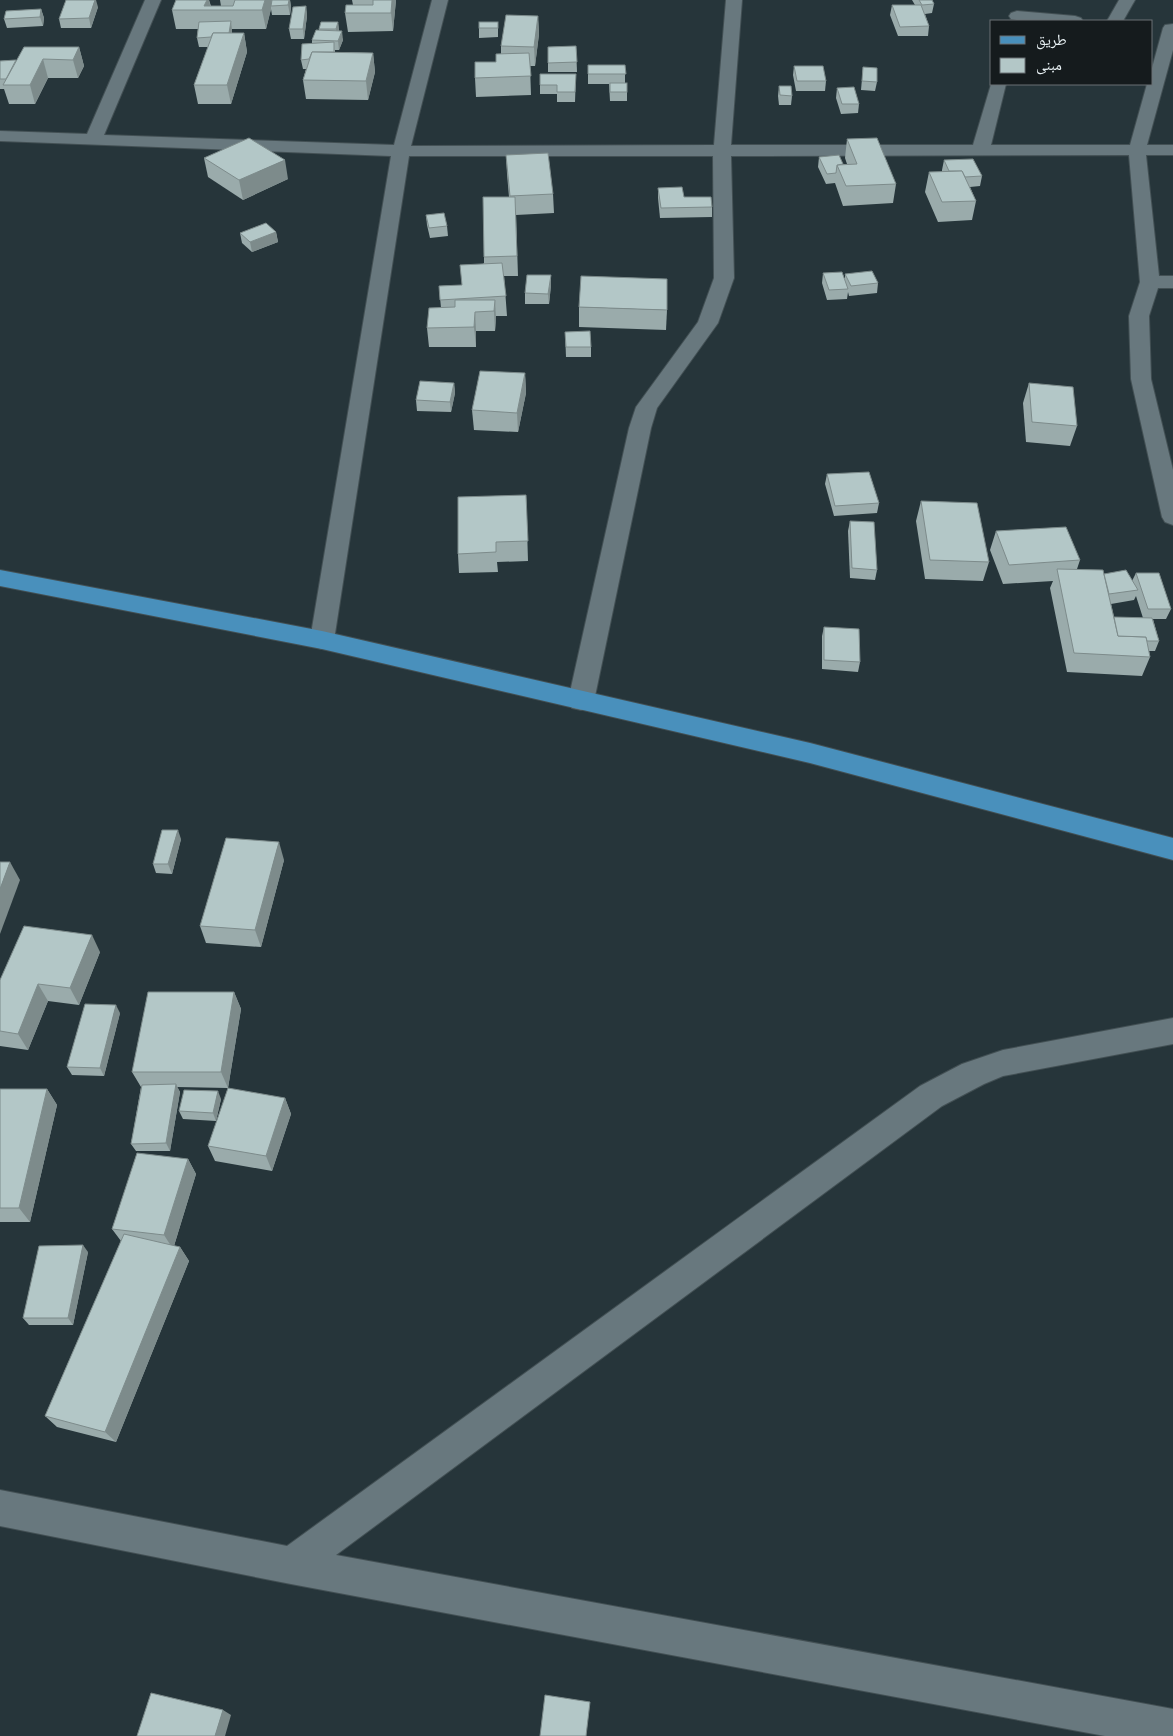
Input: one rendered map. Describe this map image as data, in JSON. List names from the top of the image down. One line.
{"legend":["طريق","مبنى"]}
